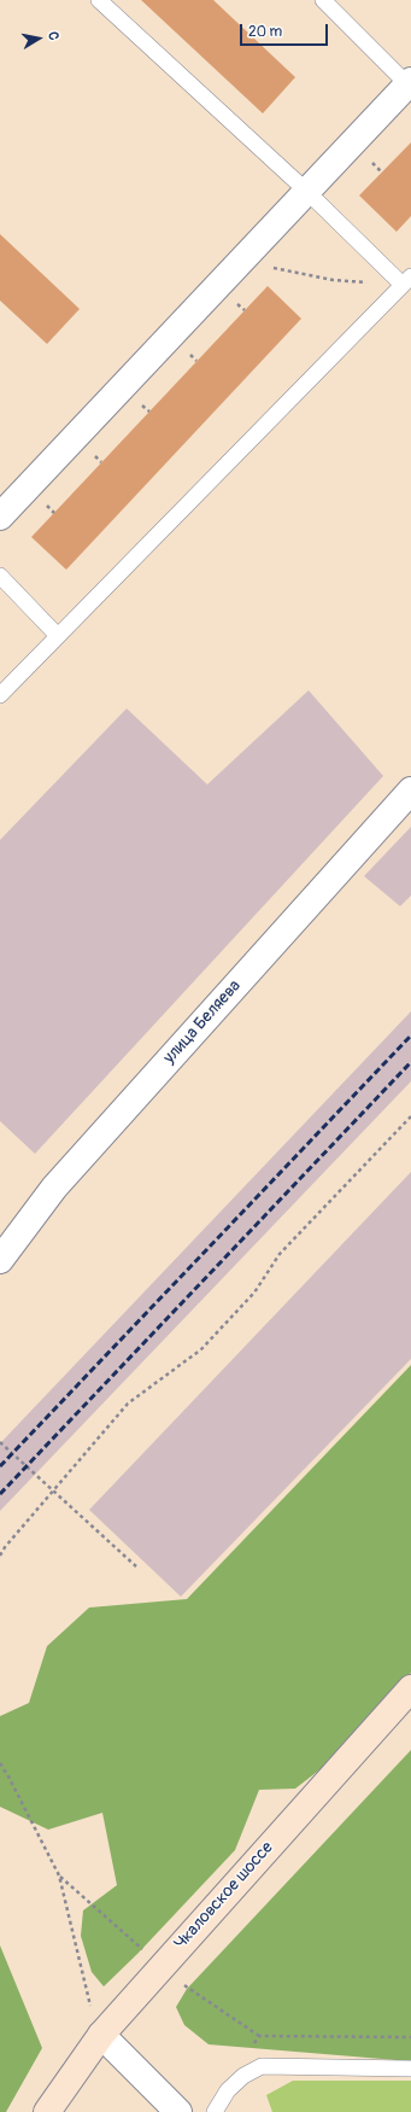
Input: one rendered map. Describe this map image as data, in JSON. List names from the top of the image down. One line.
{"streets":{"street":["улица Беляева","Чкаловское шоссе"]},"scale_bar":"20 m","north":"right"}
